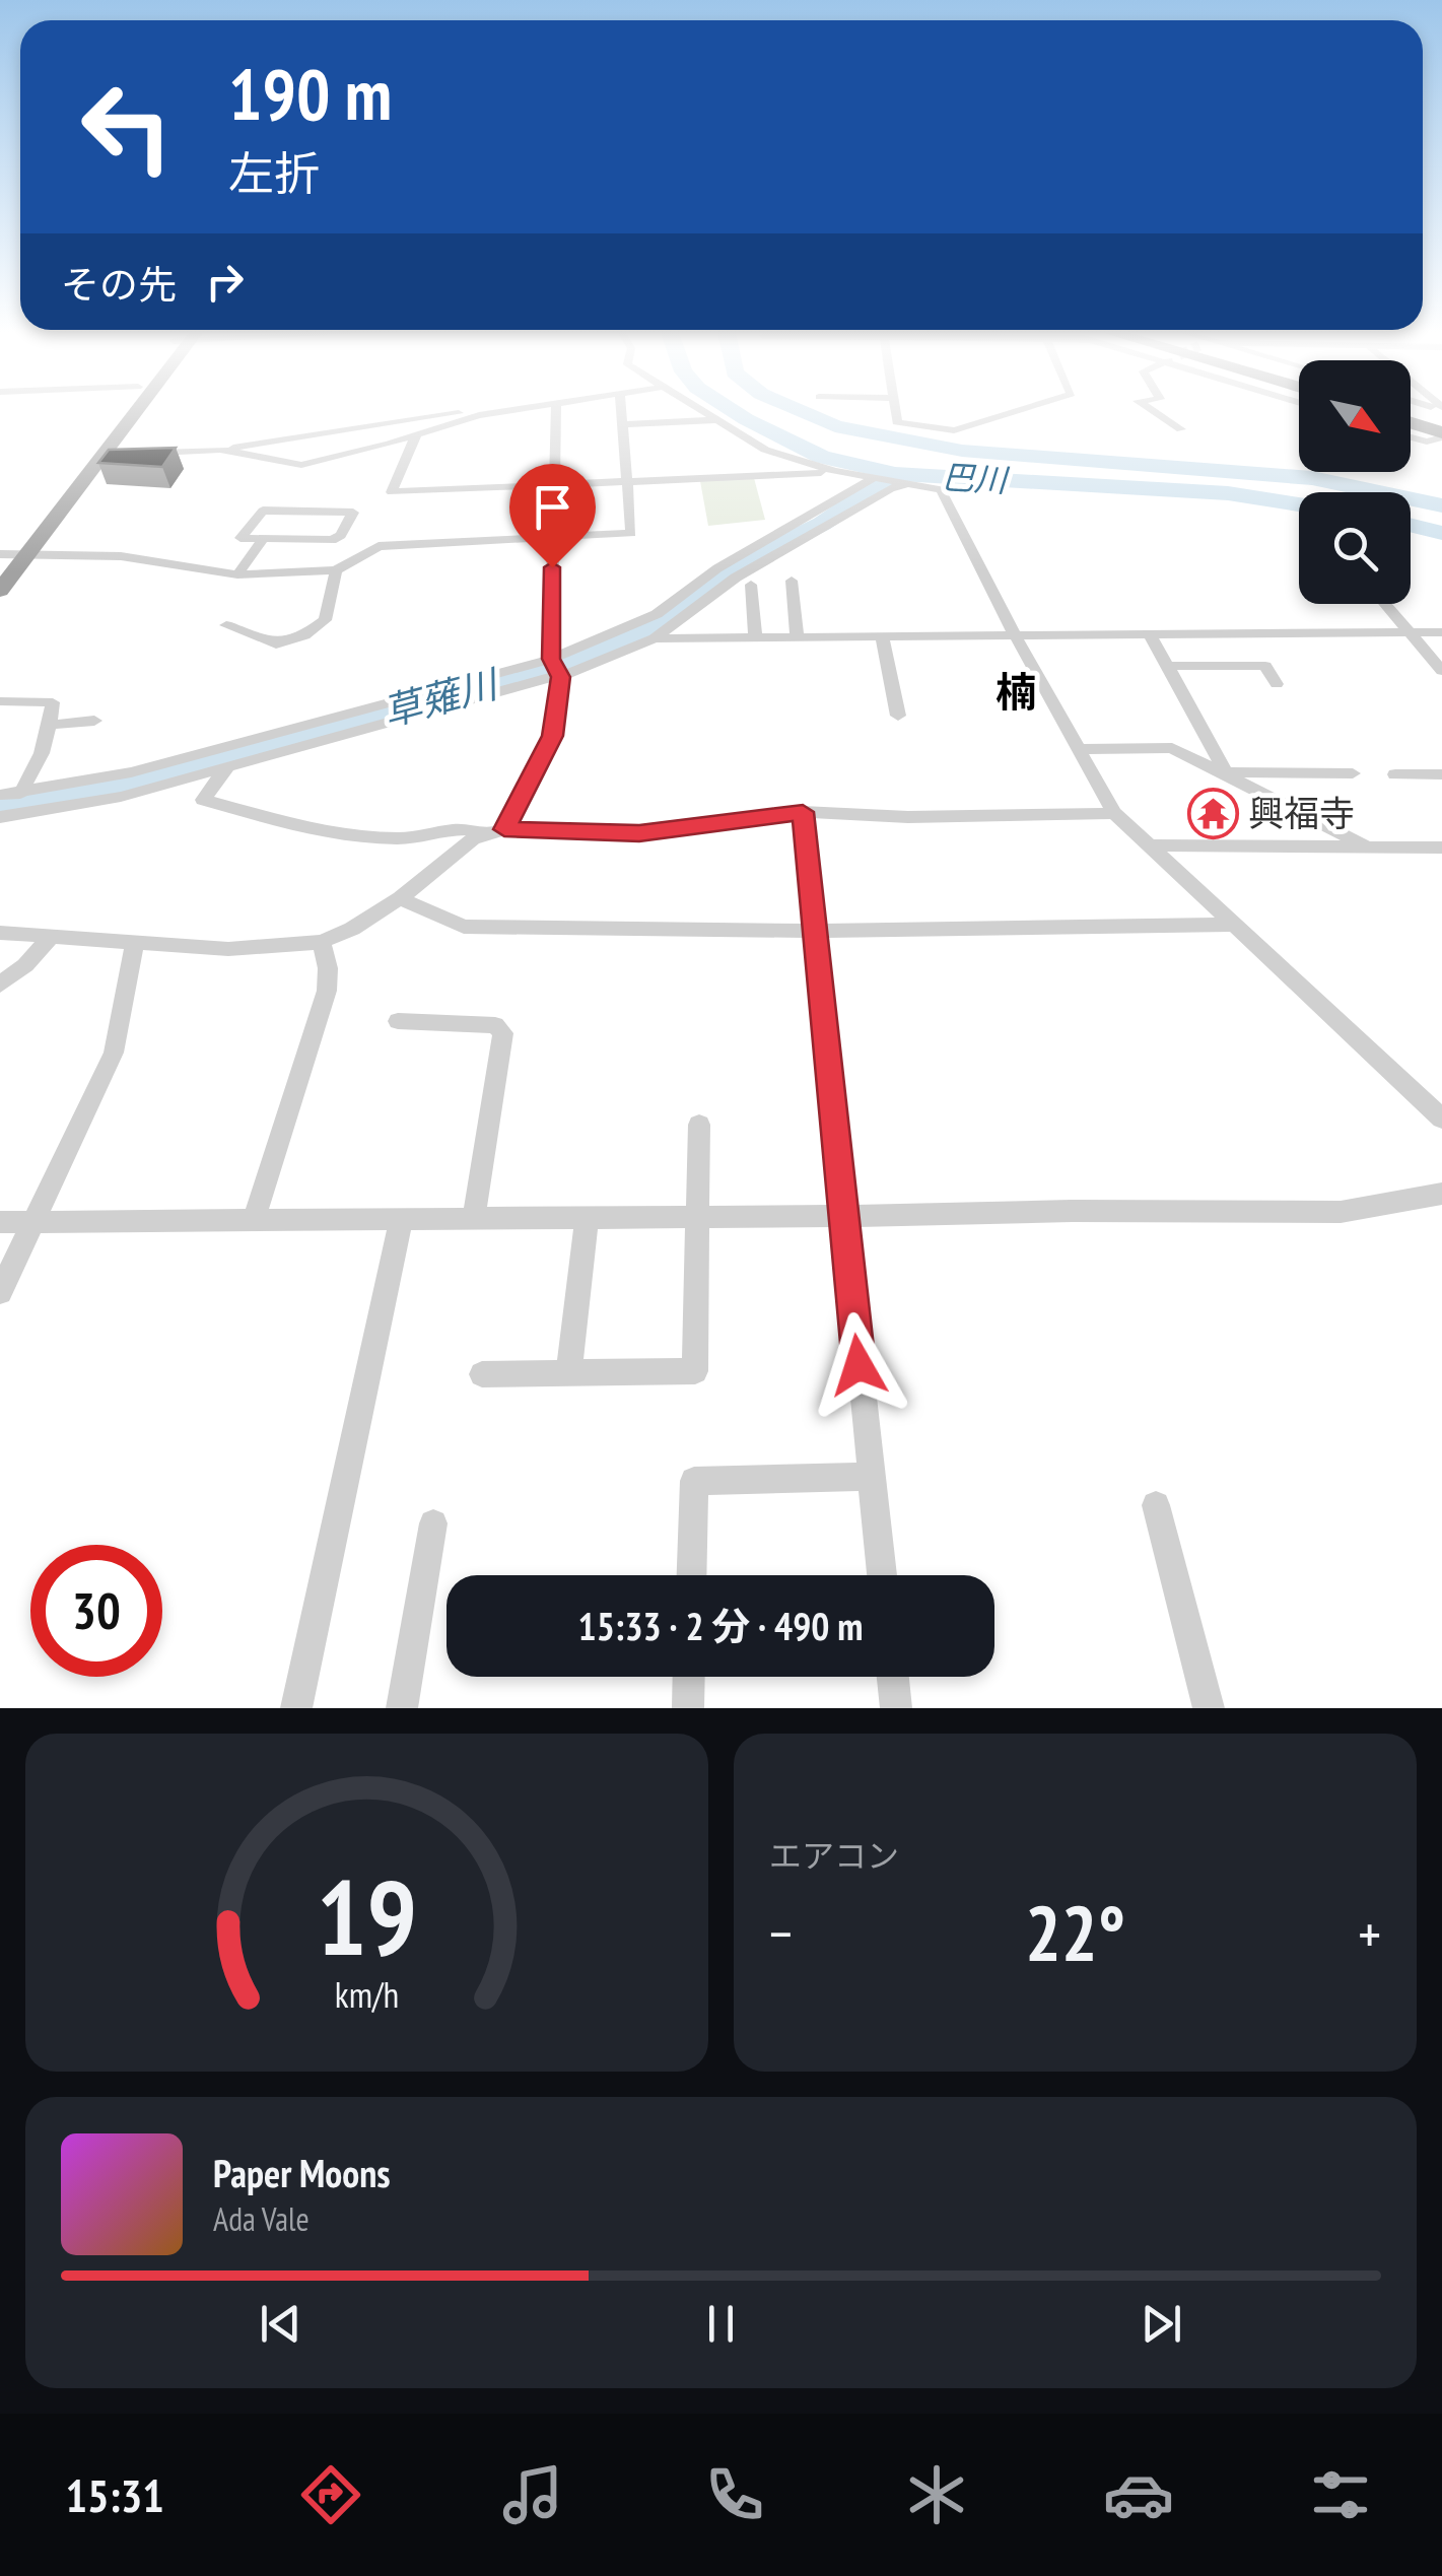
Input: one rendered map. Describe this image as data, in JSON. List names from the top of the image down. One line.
{"districts":["楠"],"water":["巴川","草薙川"],"places":{"temple":["興福寺"]},"north":"bottom right","page":{"turn":["190 m","左折"],"then":"その先","limit":"30","trip":"15:33 · 2 分 · 490 m","tile":"エアコン","heat":["−","22°","+"],"song":["Paper Moons","Ada Vale"],"tabs":"15:31","gauge":["19","km/h"]}}
